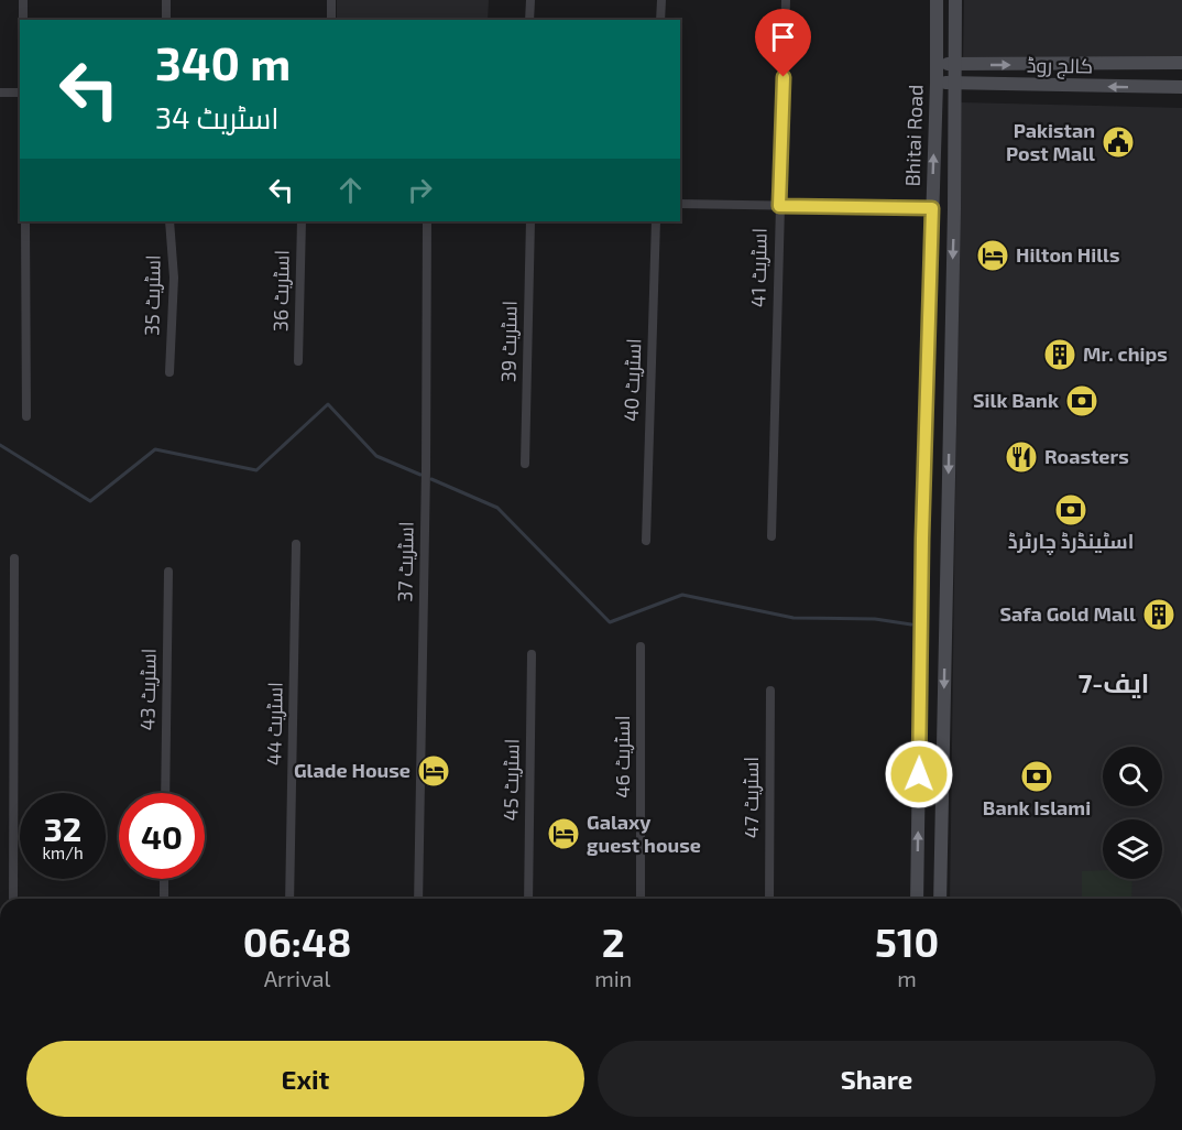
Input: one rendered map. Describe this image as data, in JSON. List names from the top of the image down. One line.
{"streets":{"street":["کالج روڈ","Bhitai Road","اسٹریٹ 41","اسٹریٹ 36","اسٹریٹ 35","اسٹریٹ 39","اسٹریٹ 40","اسٹریٹ 37","اسٹریٹ 43","اسٹریٹ 44","اسٹریٹ 46","اسٹریٹ 45","اسٹریٹ 47"]},"crossings":[["کالج روڈ","Bhitai Road"]],"districts":["ایف-7"],"places":{"public building":["Pakistan Post Mall"],"hotel":["Hilton Hills","Glade House","Galaxy guest house"],"building":["Mr. chips","Safa Gold Mall"],"bank":["Silk Bank","اسٹینڈرڈ چارٹرڈ","Bank Islami"],"restaurant":["Roasters"]},"page":{"turn":["340 m","اسٹریٹ 34"],"speed":"32 km/h","limit":"40","eta":["06:48","Arrival","2","min","510","m"],"buttons":["Exit","Share"]}}
